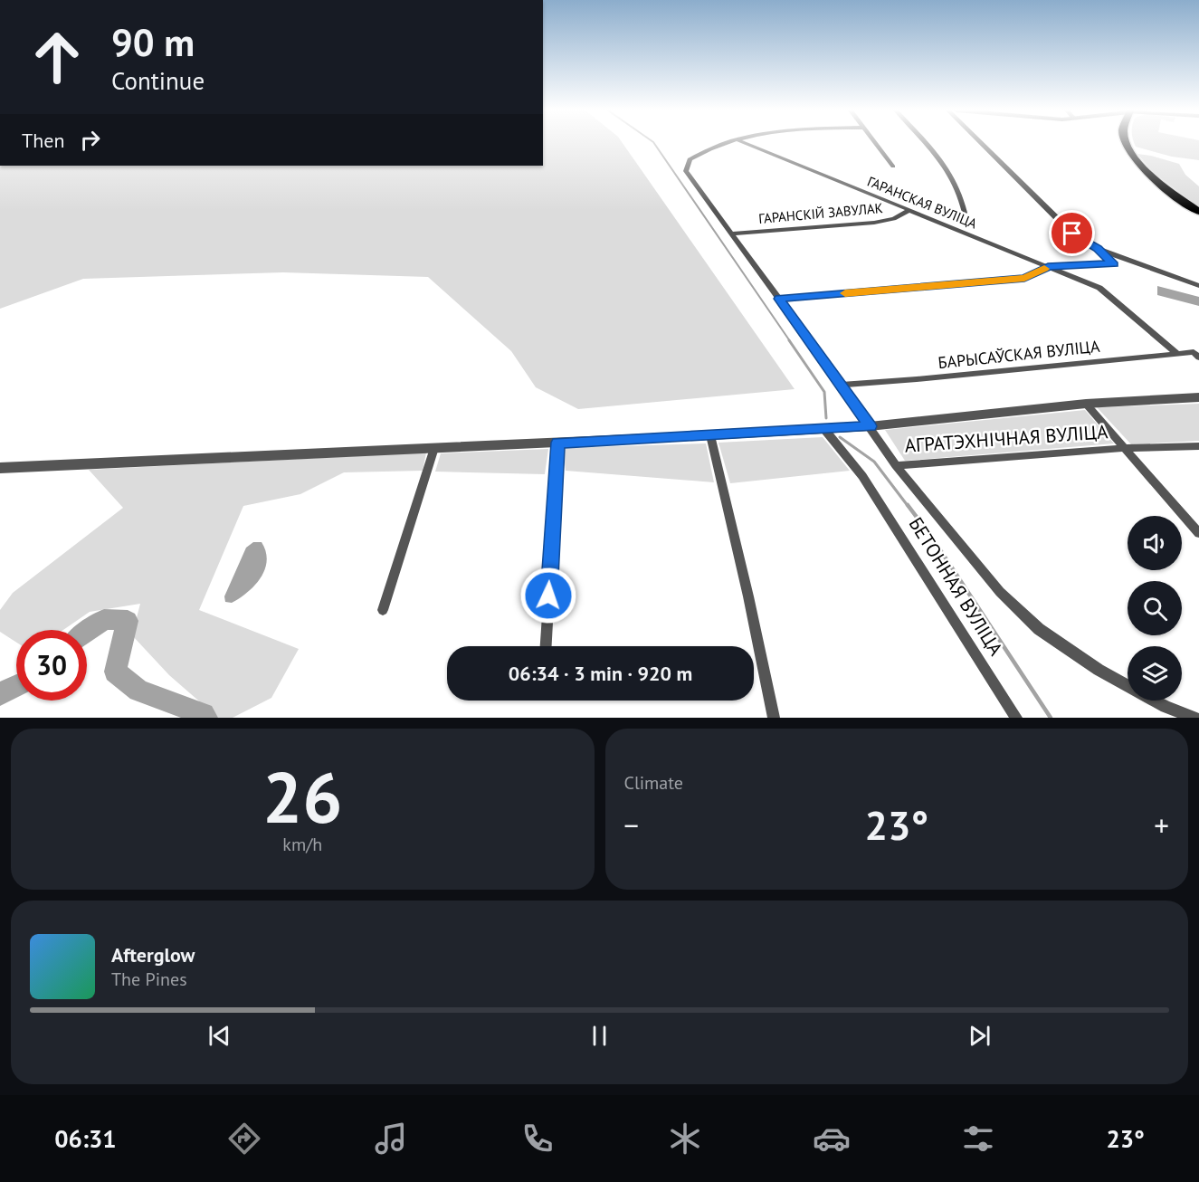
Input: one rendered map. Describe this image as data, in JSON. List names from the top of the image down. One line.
{"streets":{"street":["ГАРАНСКАЯ ВУЛІЦА","ГАРАНСКІЙ ЗАВУЛАК","БАРЫСАЎСКАЯ ВУЛІЦА","АГРАТЭХНІЧНАЯ ВУЛІЦА","БЕТОННАЯ ВУЛІЦА"]},"crossings":[["ГАРАНСКАЯ ВУЛІЦА","ГАРАНСКІЙ ЗАВУЛАК"],["ГАРАНСКАЯ ВУЛІЦА","БАРЫСАЎСКАЯ ВУЛІЦА"]],"page":{"turn":["90 m","Continue"],"then":"Then","limit":"30","trip":"06:34 · 3 min · 920 m","tile":[["26","km/h"],"Climate"],"heat":["−","23°","+"],"song":["Afterglow","The Pines"],"tabs":["06:31","23°"]}}
